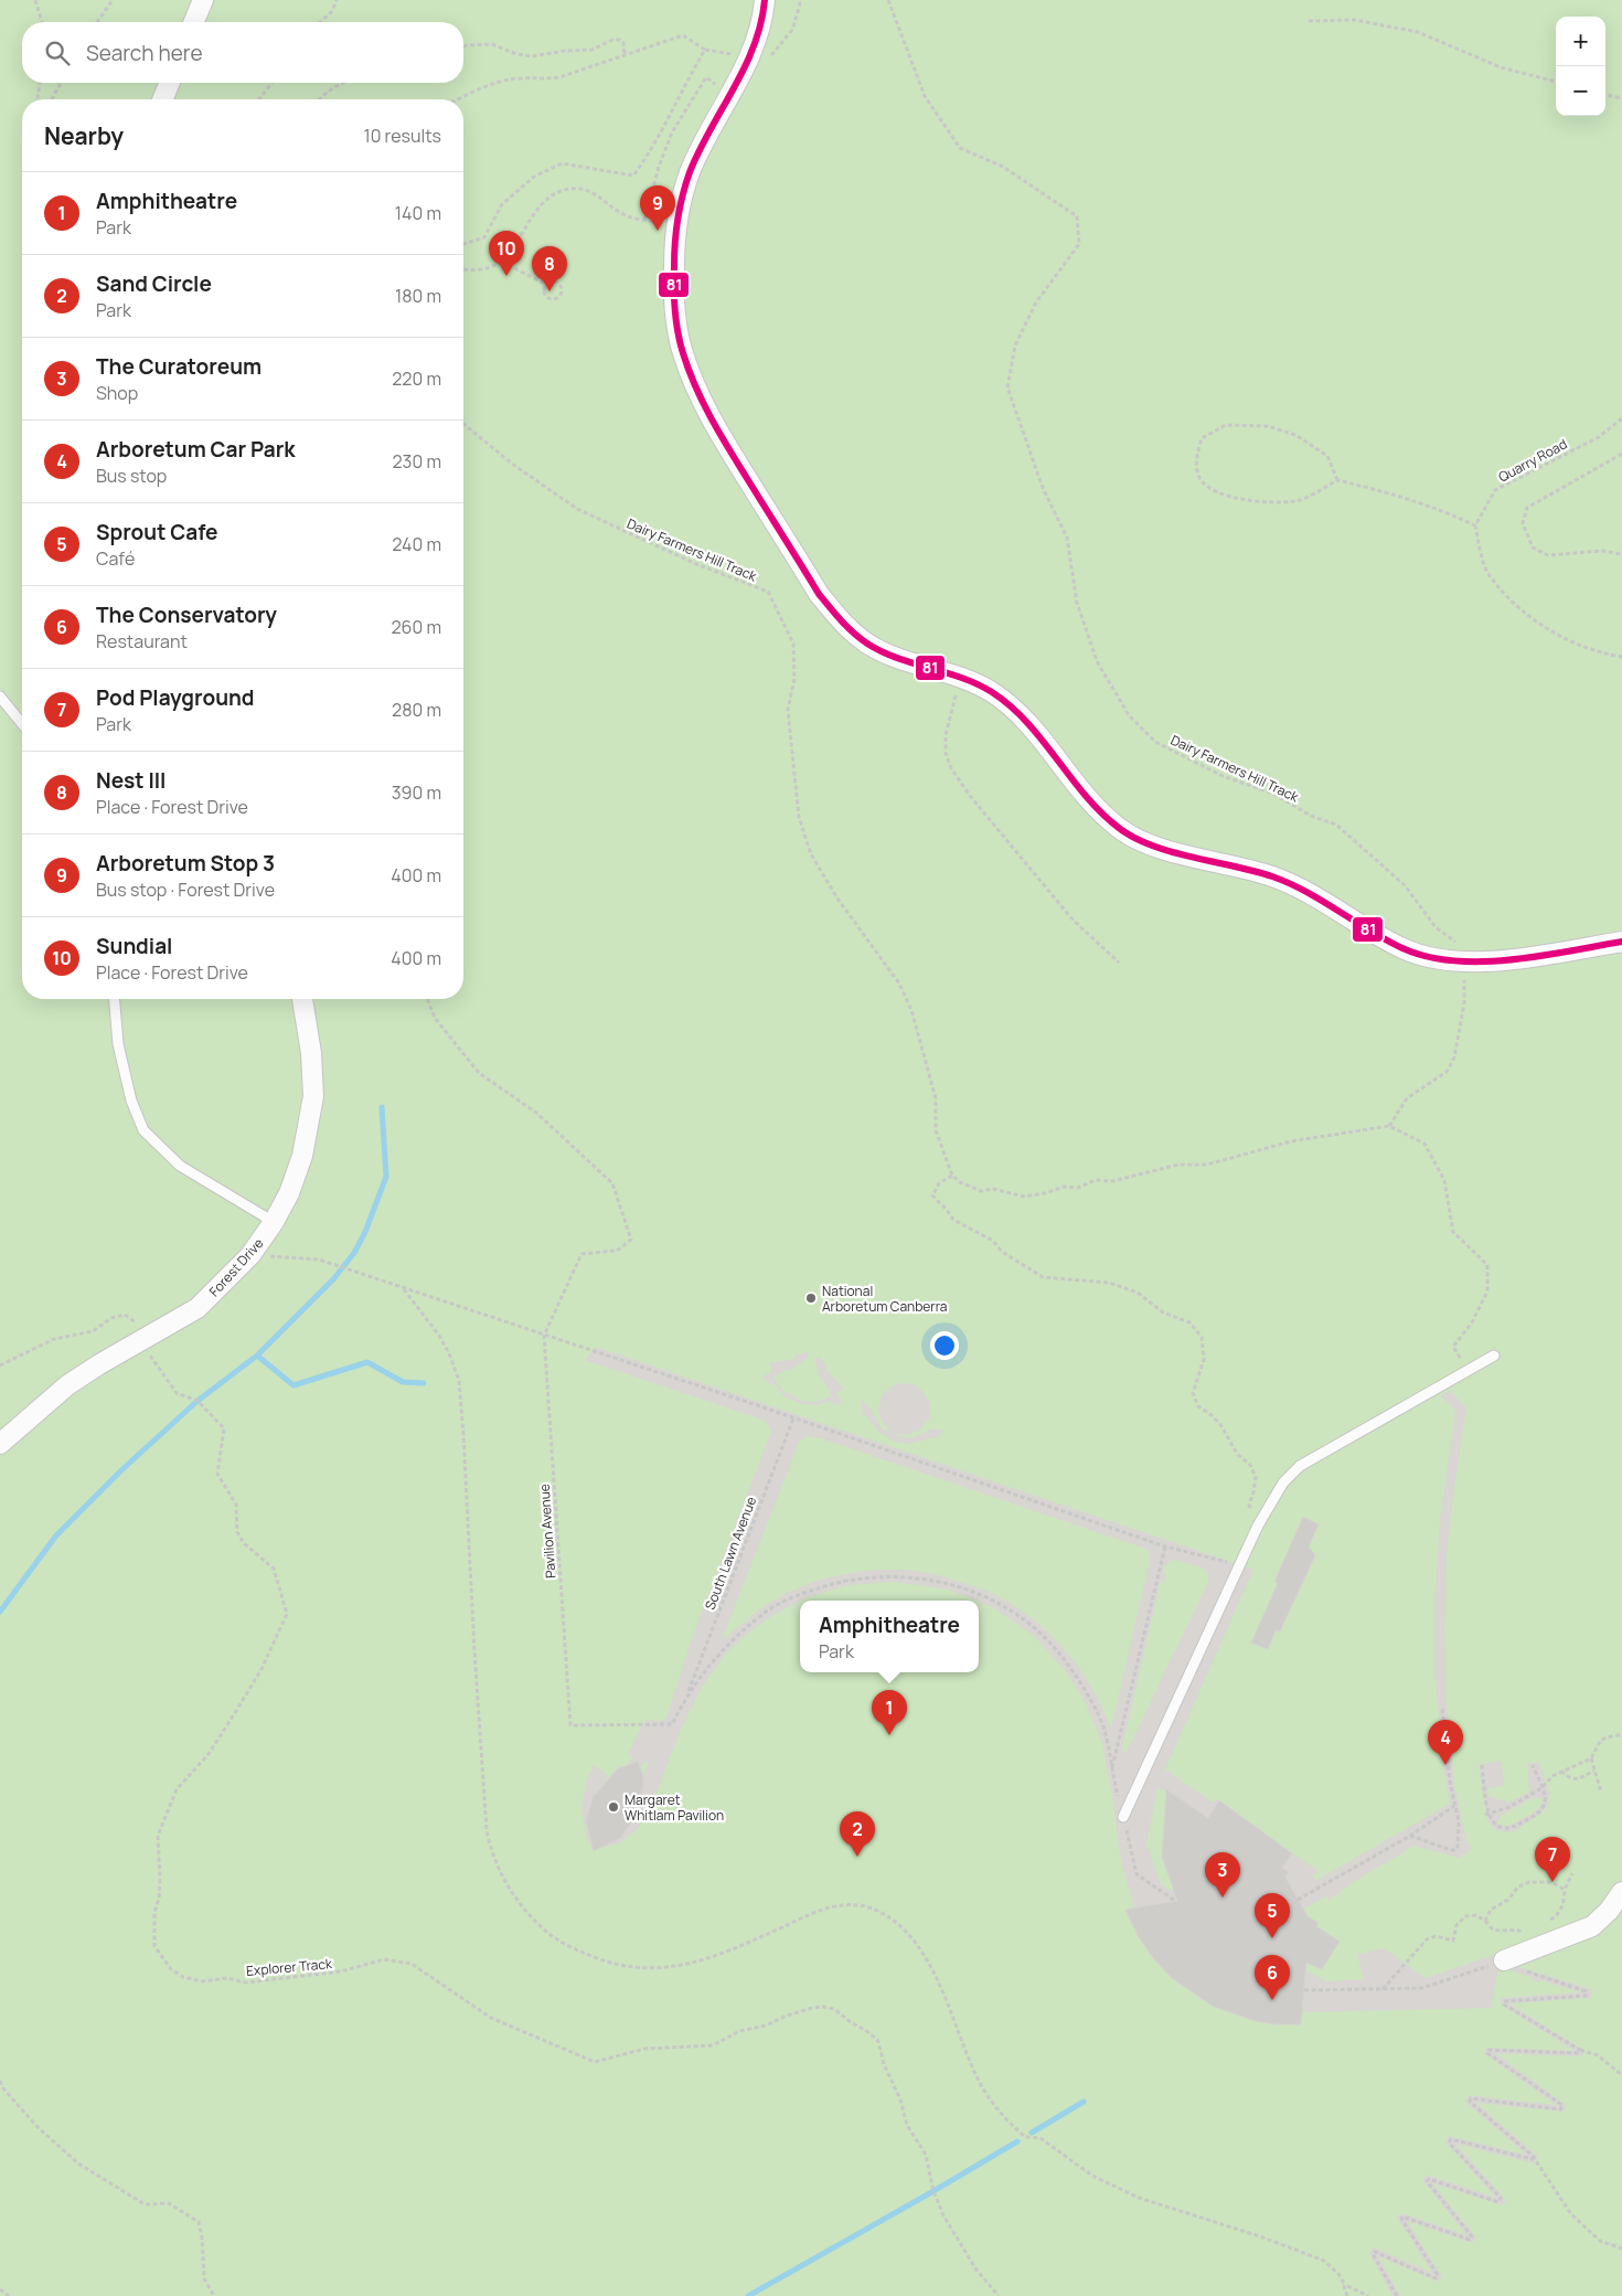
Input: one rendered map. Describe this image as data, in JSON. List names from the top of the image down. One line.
{"streets":{"street":["Forest Drive"],"path":["Quarry Road","Dairy Farmers Hill Track","Pavilion Avenue","South Lawn Avenue","Explorer Track"]},"crossings":[["Forest Drive","Explorer Track"],["Pavilion Avenue","South Lawn Avenue"]],"places":["National Arboretum Canberra","Margaret Whitlam Pavilion"],"lines":["transit line 81"],"page":{"map_buttons":["+","−"],"search":"Search here","heading":["Nearby","10 results"],"list":[{"mark":"1","name":"Amphitheatre","note":"Park","value":"140 m"},{"mark":"2","name":"Sand Circle","note":"Park","value":"180 m"},{"mark":"3","name":"The Curatoreum","note":"Shop","value":"220 m"},{"mark":"4","name":"Arboretum Car Park","note":"Bus stop","value":"230 m"},{"mark":"5","name":"Sprout Cafe","note":"Café","value":"240 m"},{"mark":"6","name":"The Conservatory","note":"Restaurant","value":"260 m"},{"mark":"7","name":"Pod Playground","note":"Park","value":"280 m"},{"mark":"8","name":"Nest III","note":"Place · Forest Drive","value":"390 m"},{"mark":"9","name":"Arboretum Stop 3","note":"Bus stop · Forest Drive","value":"400 m"},{"mark":"10","name":"Sundial","note":"Place · Forest Drive","value":"400 m"}],"pins":["9","10","8","1","4","2","7","3","5","6"],"popup":["Amphitheatre","Park"]}}
